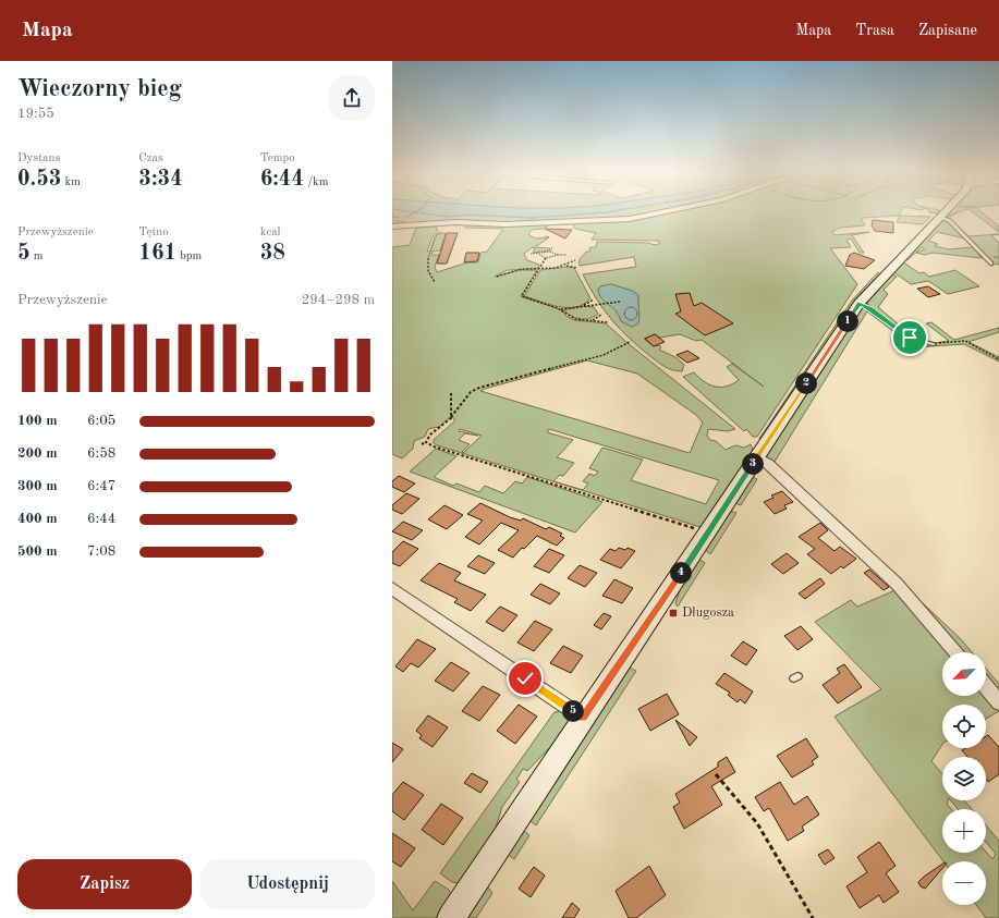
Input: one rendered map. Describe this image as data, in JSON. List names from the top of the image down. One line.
{"places":{"transit":["Długosza"]},"north":"bottom left","page":{"header":"Mapa","nav":["Mapa","Trasa","Zapisane"],"heading":["Wieczorny bieg","19:55"],"stats":[["Dystans","0.53 km"],["Czas","3:34"],["Tempo","6:44 /km"],["Przewyższenie","5 m"],["Tętno","161 bpm"],["kcal","38"]],"chart":["Przewyższenie","294–298 m"],"pins":["1","2","3","4","5"],"list":[{"name":"100 m","note":"6:05"},{"name":"200 m","note":"6:58"},{"name":"300 m","note":"6:47"},{"name":"400 m","note":"6:44"},{"name":"500 m","note":"7:08"}],"map_buttons":["+","−"],"buttons":["Zapisz","Udostępnij"]}}
